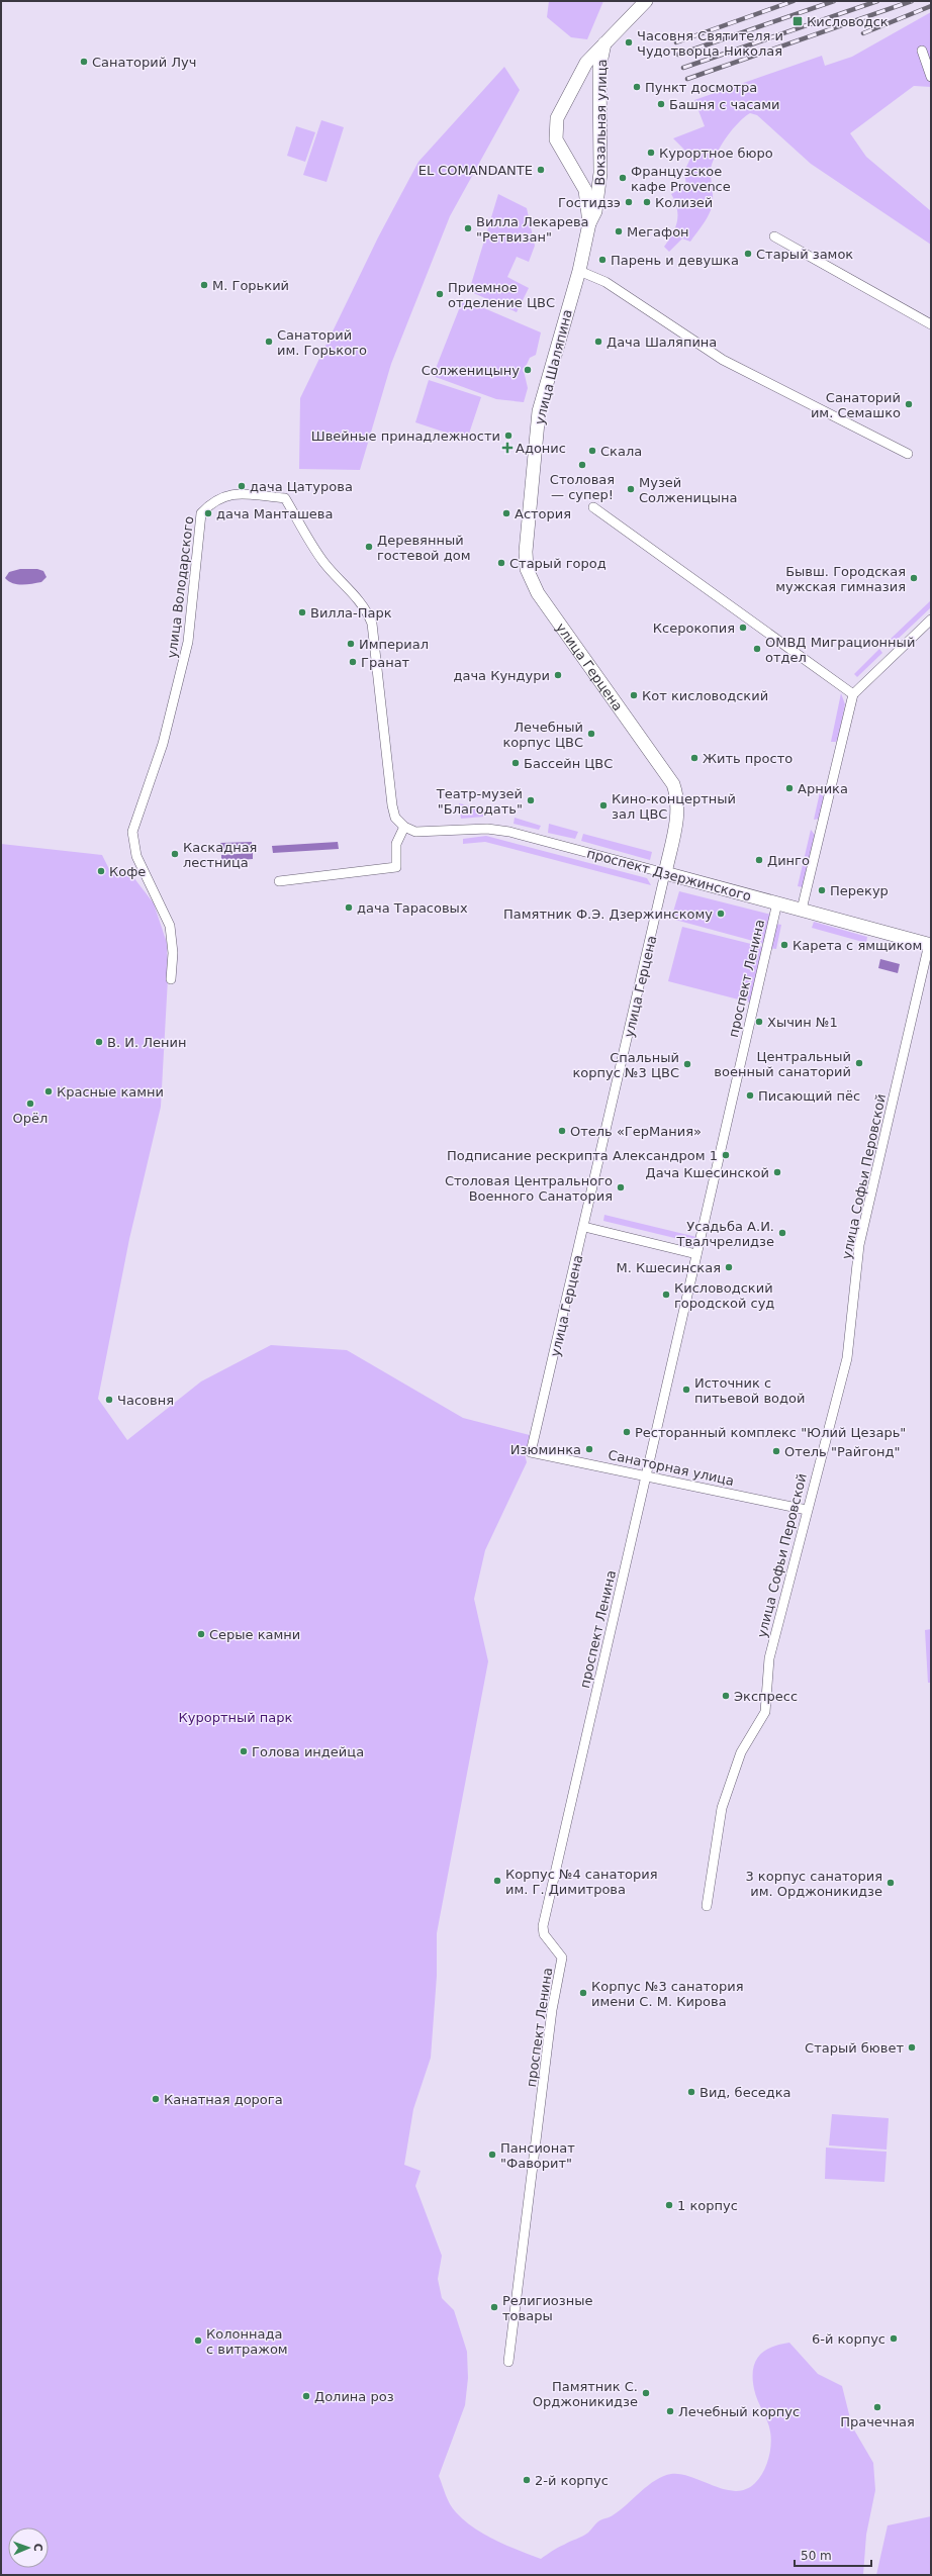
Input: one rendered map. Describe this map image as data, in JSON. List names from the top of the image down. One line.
{"streets":{"main road":["Вокзальная улица","улица Шаляпина","улица Герцена","проспект Дзержинского"],"street":["улица Володарского","проспект Ленина","улица Софьи Перовской","Санаторная улица"]},"crossings":[["Вокзальная улица","улица Шаляпина"],["улица Шаляпина","улица Герцена"],["улица Володарского","проспект Дзержинского"],["улица Герцена","проспект Дзержинского"],["улица Герцена","Санаторная улица"],["проспект Дзержинского","проспект Ленина"],["проспект Дзержинского","улица Софьи Перовской"],["проспект Ленина","Санаторная улица"],["улица Софьи Перовской","Санаторная улица"]],"parks":["Курортный парк"],"places":{"transit":["Кисловодск"],"other":["Часовня Святителя и Чудотворца Николая","Cанаторий Луч","Пункт досмотра","Башня с часами","Курортное бюро","EL COMANDANTE","Французское кафе Provence","Гостидзэ","Колизей","Вилла Лекарева \"Ретвизан\"","Мегафон","Старый замок","Парень и девушка","М. Горький","Приемное отделение ЦВС","Санаторий им. Горького","Дача Шаляпина","Солженицыну","Санаторий им. Семашко","Швейные принадлежности","Скала","Столовая — супер!","дача Цатурова","Музей Солженицына","дача Манташева","Астория","Деревянный гостевой дом","Старый город","Бывш. Городская мужская гимназия","Вилла-Парк","Ксерокопия","Империал","ОМВД Миграционный отдел","Гранат","дача Кундури","Кот кисловодский","Лечебный корпус ЦВС","Жить просто","Бассейн ЦВС","Арника","Театр-музей \"Благодать\"","Кино-концертный зал ЦВС","Каскадная лестница","Динго","Кофе","Перекур","дача Тарасовых","Памятник Ф.Э. Дзержинскому","Карета с ямщиком","Хычин №1","В. И. Ленин","Центральный военный санаторий","Спальный корпус №3 ЦВС","Красные камни","Писающий пёс","Орёл","Отель «ГерМания»","Подписание рескрипта Александром 1","Дача Кшесинской","Столовая Центрального Военного Санатория","Усадьба А.И. Твалчрелидзе","М. Кшесинская","Кисловодский городской суд","Источник с питьевой водой","Часовня","Ресторанный комплекс \"Юлий Цезарь\"","Изюминка","Отель \"Райгонд\"","Серые камни","Экспресс","Голова индейца","Корпус №4 санатория им. Г. Димитрова","3 корпус санатория им. Орджоникидзе","Корпус №3 санатория имени С. М. Кирова","Старый бювет","Вид, беседка","Канатная дорога","Пансионат \"Фаворит\"","1 корпус","Религиозные товары","6-й корпус","Колоннада с витражом","Памятник С. Орджоникидзе","Долина роз","Прачечная","Лечебный корпус","2-й корпус"],"health":["Адонис"]},"scale_bar":"50 m","north":"right"}
